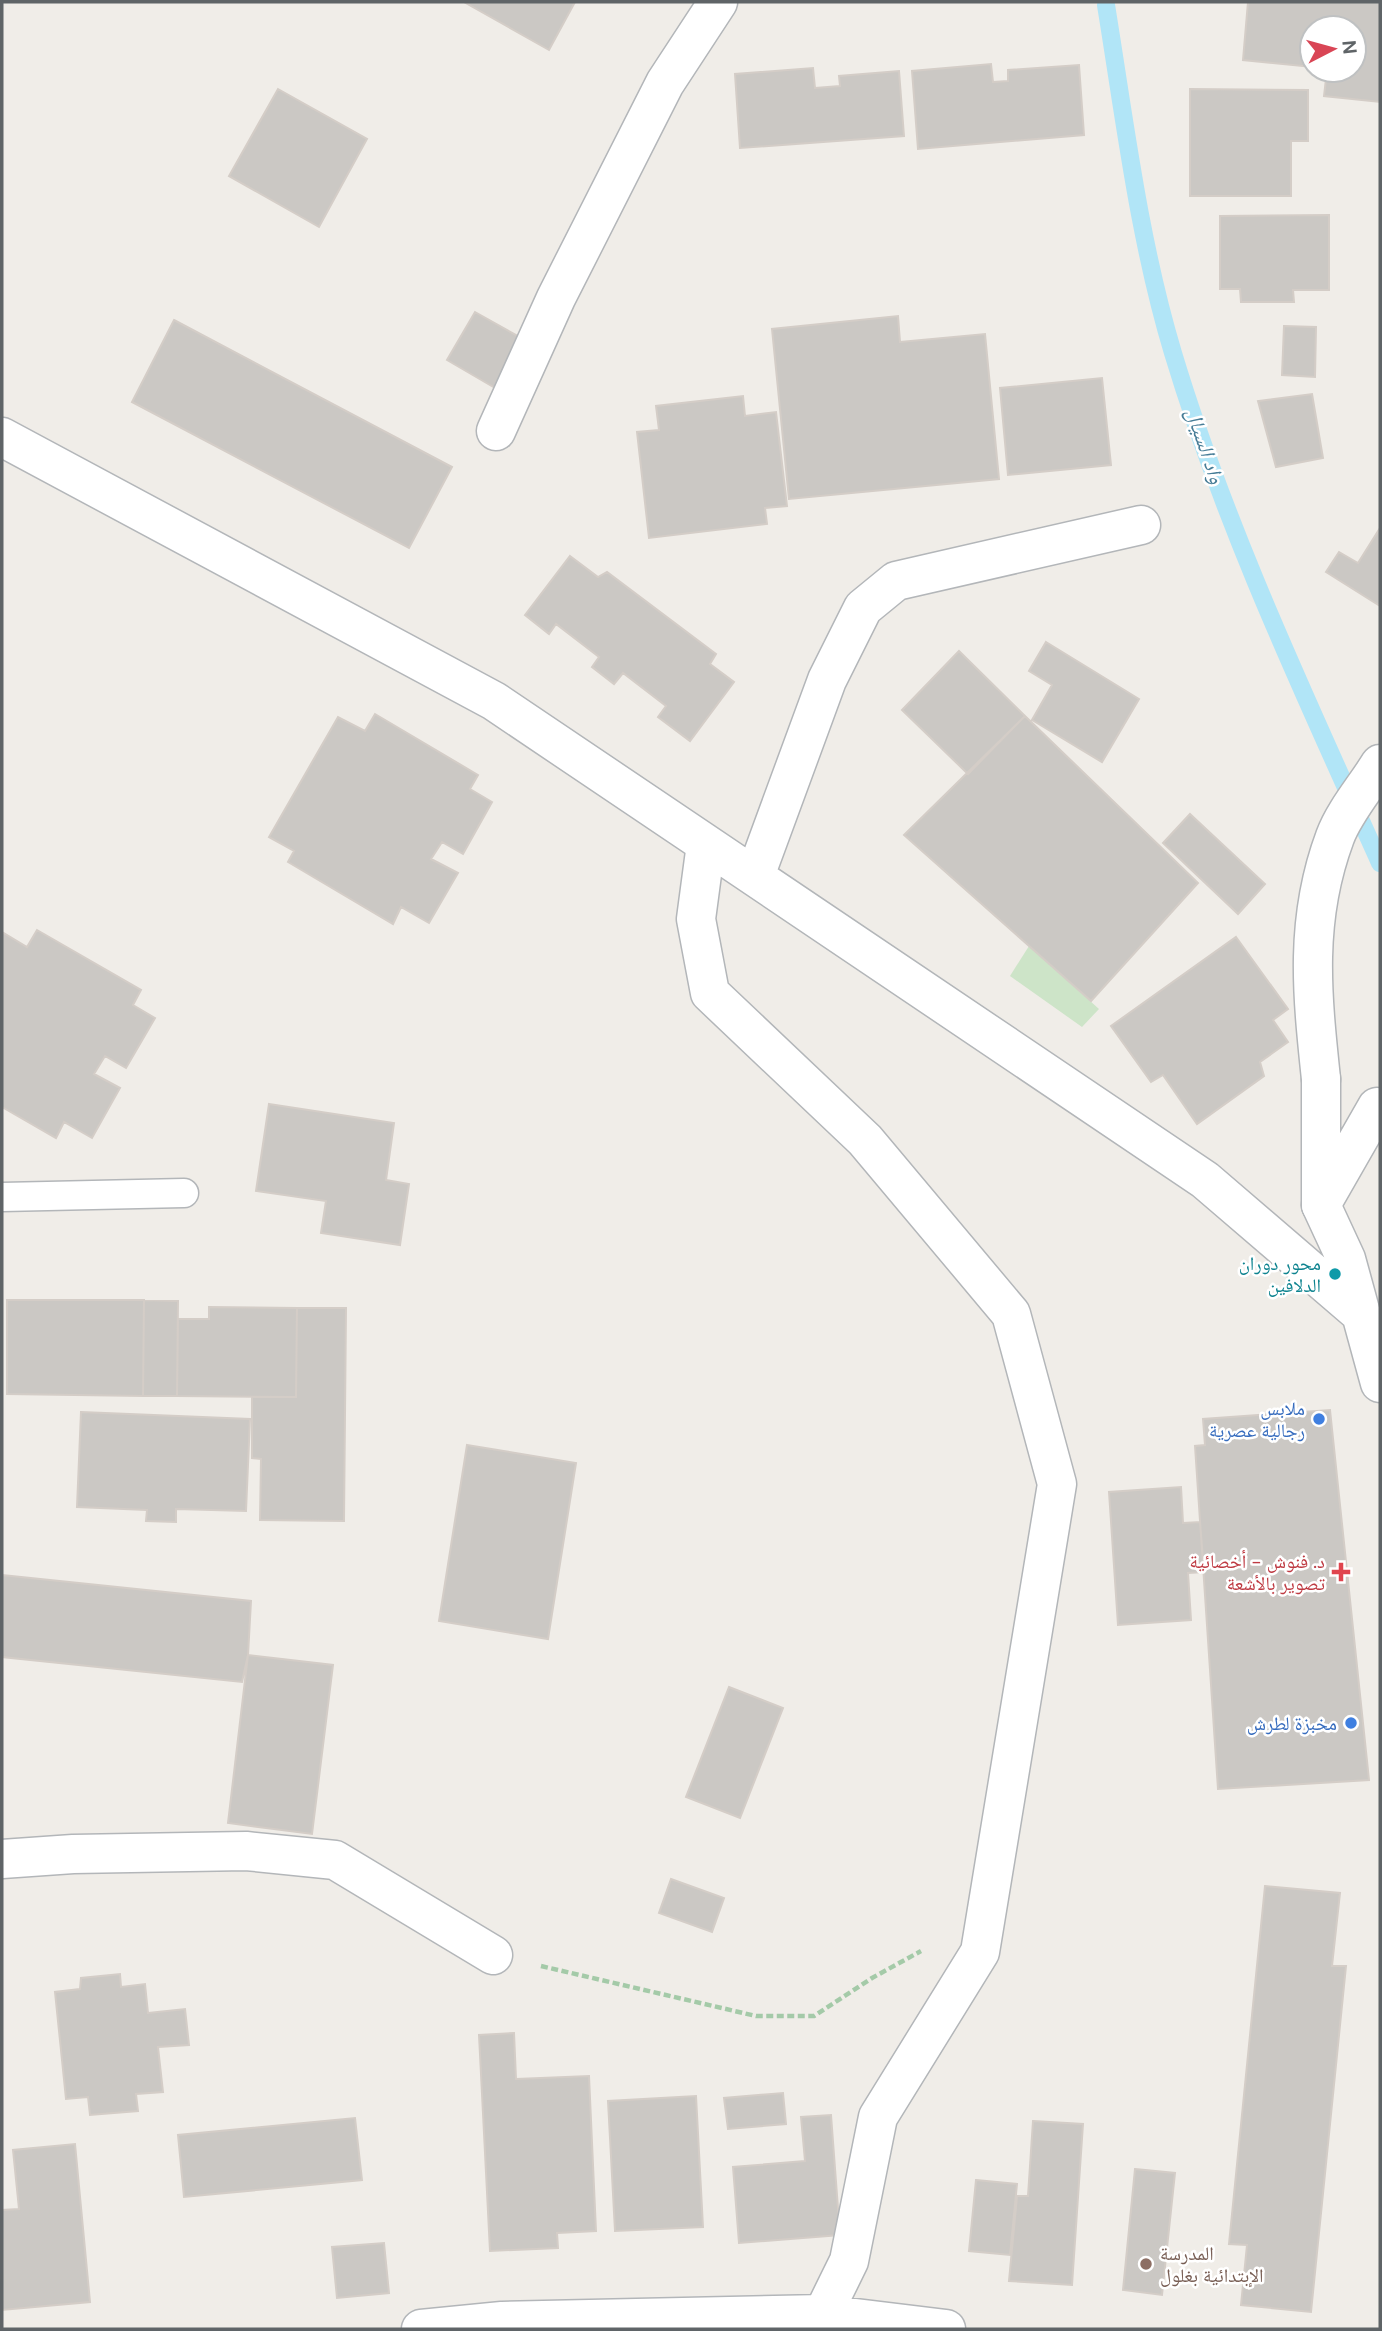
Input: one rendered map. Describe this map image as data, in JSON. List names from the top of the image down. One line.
{"water":["واد السيال"],"places":{"other":["محور دوران الدلافين","ملابس رجالية عصرية","مخبزة لطرش","المدرسة الإبتدائية بغلول"],"health":["د. فنوش - أخصائية تصوير بالأشعة"]},"north":"right"}
